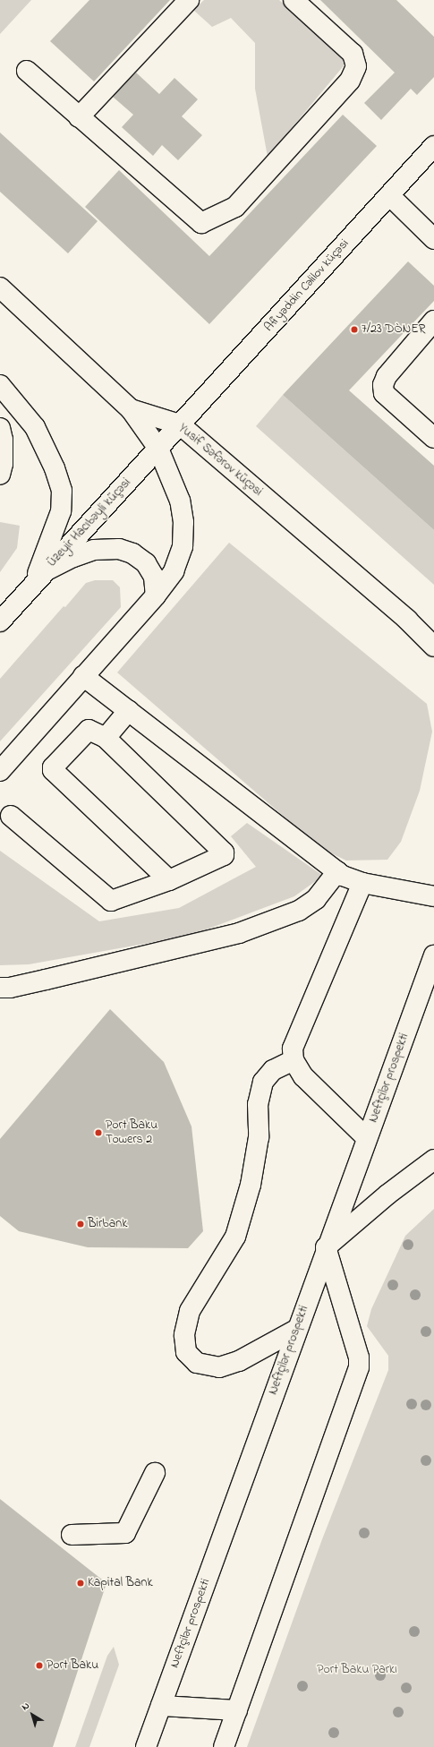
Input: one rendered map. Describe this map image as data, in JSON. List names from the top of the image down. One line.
{"streets":{"main road":["Afiyəddin Cəlilov küçəsi","Yusif Səfərov küçəsi","Üzeyir Hacıbəyli küçəsi","Neftçilər prospekti"]},"crossings":[["Afiyəddin Cəlilov küçəsi","Yusif Səfərov küçəsi"],["Afiyəddin Cəlilov küçəsi","Üzeyir Hacıbəyli küçəsi"],["Yusif Səfərov küçəsi","Üzeyir Hacıbəyli küçəsi"]],"parks":["Port Baku Parkı"],"places":["7/23 DÒNER","Port Baku Towers 2","Birbank","Kapital Bank","Port Baku"],"north":"top left"}
